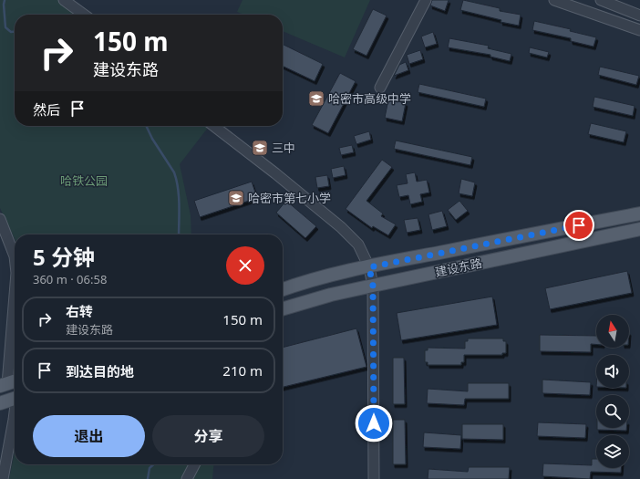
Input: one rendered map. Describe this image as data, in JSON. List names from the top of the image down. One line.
{"streets":{"main road":["建设东路"]},"parks":["哈铁公园"],"places":{"school or university":["哈密市高级中学","三中","哈密市第七小学"]},"north":"top","page":{"turn":["150 m","建设东路"],"then":"然后","heading":["5 分钟","360 m · 06:58"],"list":[{"name":"右转","note":"建设东路","value":"150 m"},{"name":"到达目的地","value":"210 m"}],"buttons":["退出","分享"]}}
